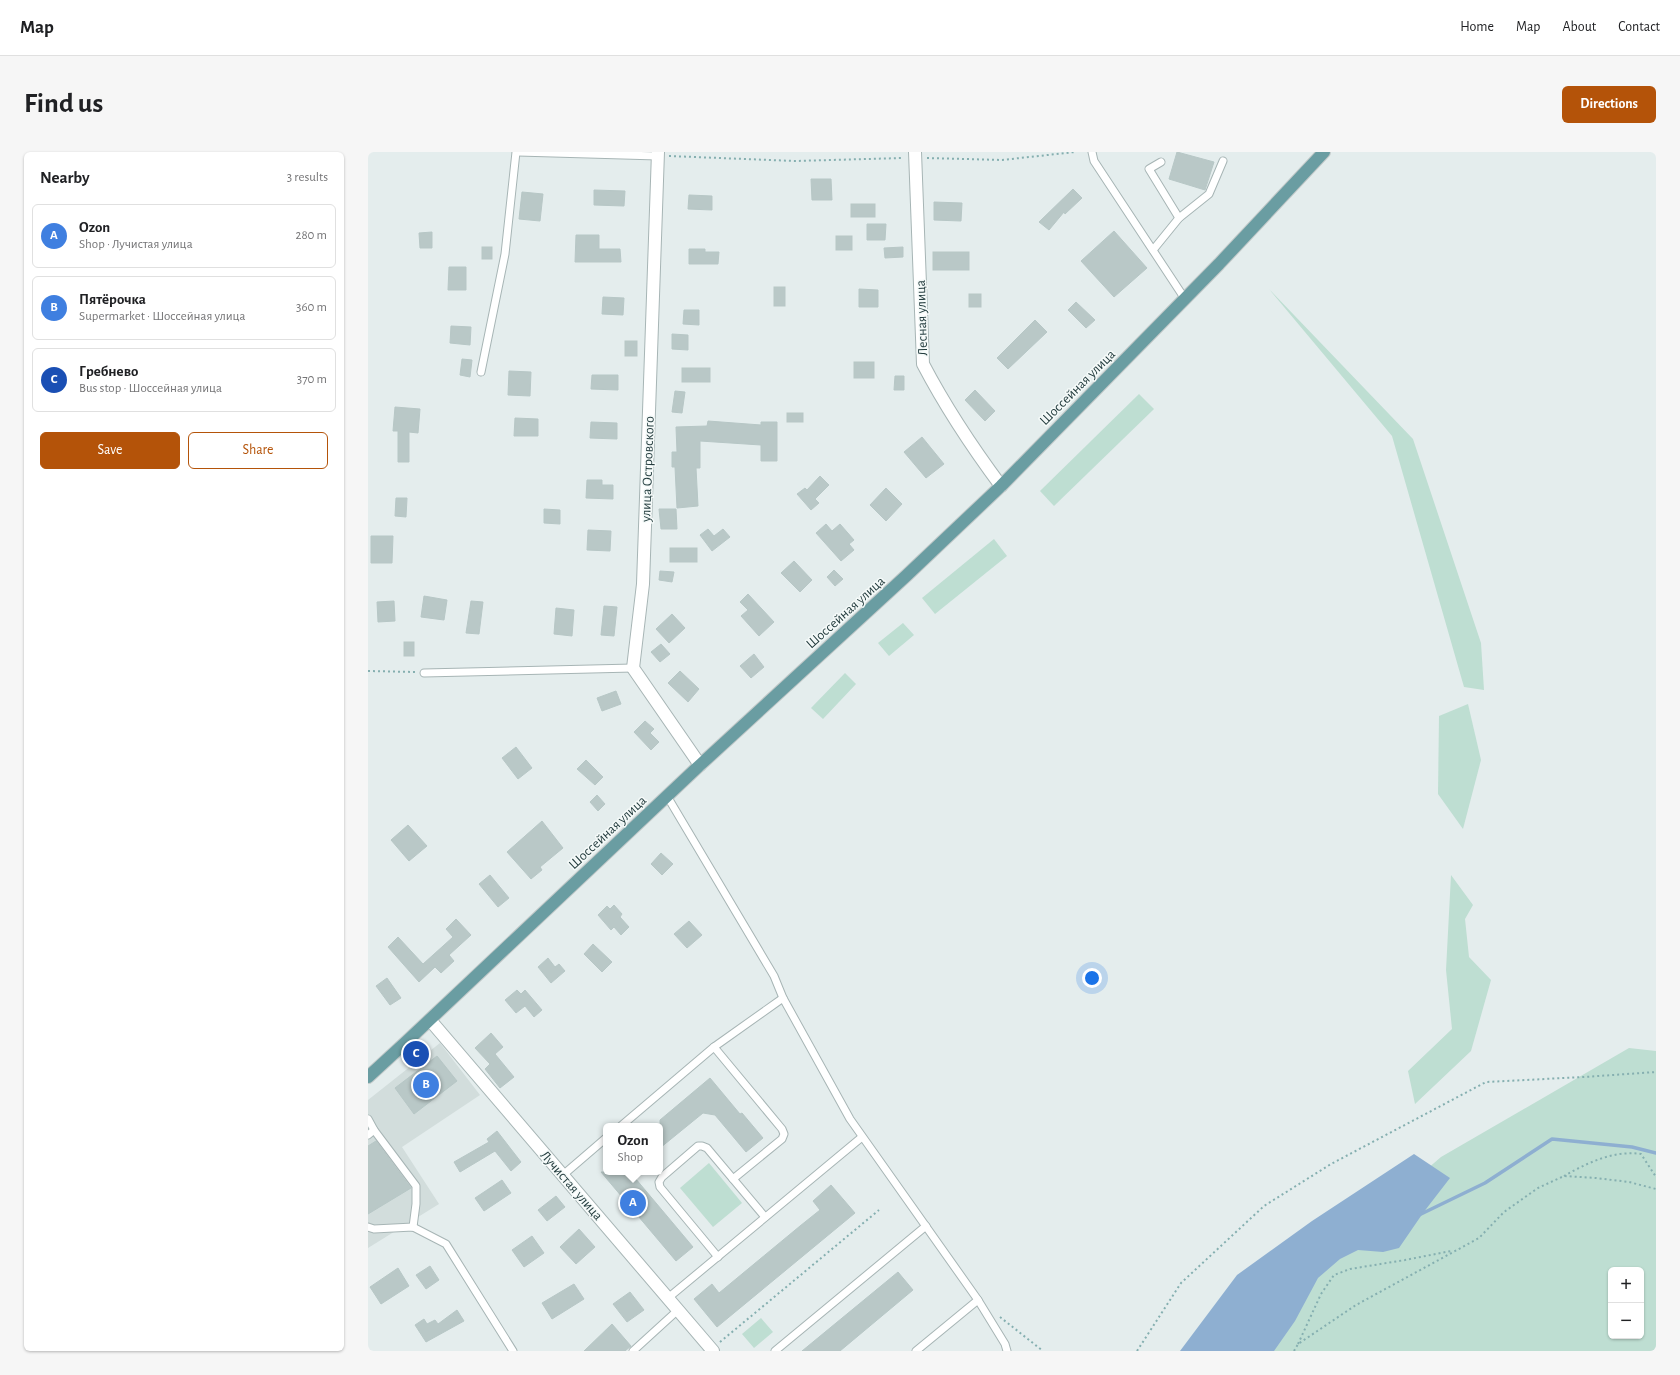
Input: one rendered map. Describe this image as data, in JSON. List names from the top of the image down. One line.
{"streets":{"main road":["Шоссейная улица"],"street":["Лесная улица","улица Островского","Лучистая улица"]},"crossings":[["Лесная улица","Шоссейная улица"],["Шоссейная улица","Лучистая улица"]],"page":{"header":"Map","nav":["Home","Map","About","Contact"],"buttons":["Directions",["Save","Share"]],"title":"Find us","heading":["Nearby","3 results"],"list":[{"mark":"A","name":"Ozon","note":"Shop · Лучистая улица","value":"280 m"},{"mark":"B","name":"Пятёрочка","note":"Supermarket · Шоссейная улица","value":"360 m"},{"mark":"C","name":"Гребнево","note":"Bus stop · Шоссейная улица","value":"370 m"}],"pins":["C","B","A"],"popup":["Ozon","Shop"],"map_buttons":["+","−"]}}
